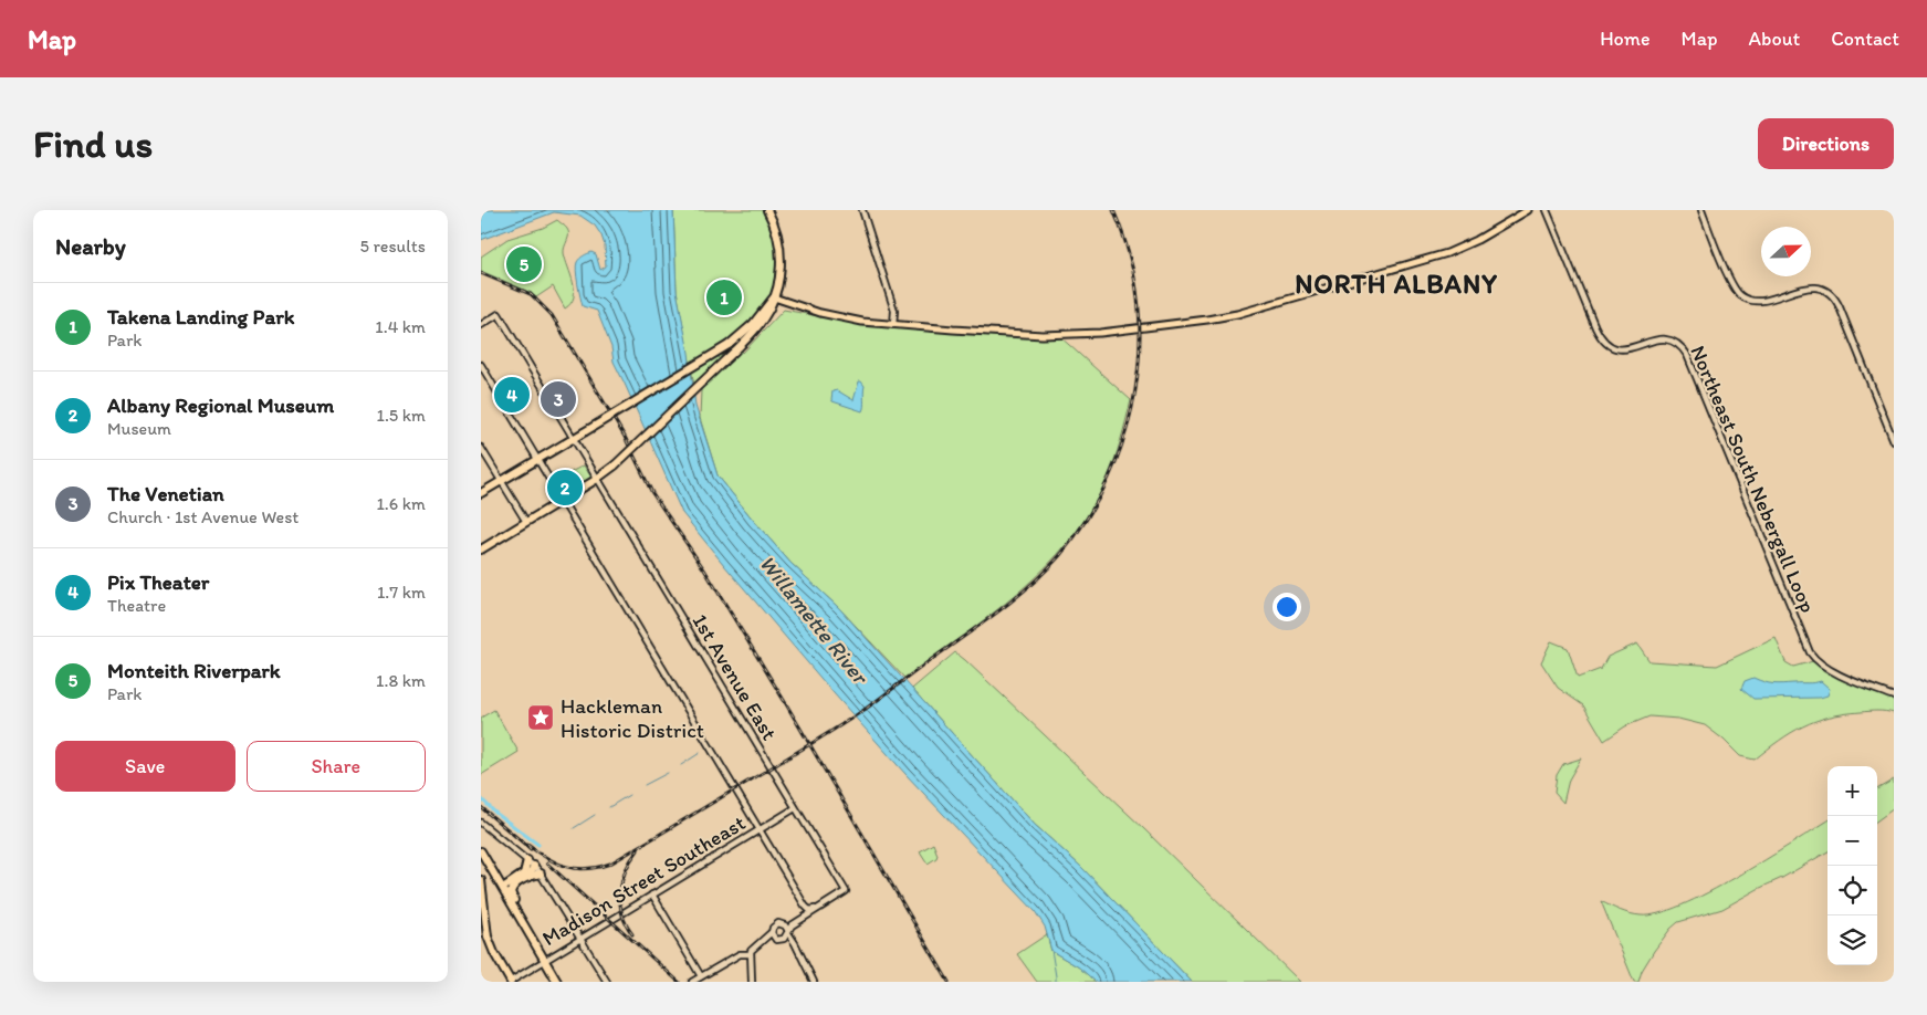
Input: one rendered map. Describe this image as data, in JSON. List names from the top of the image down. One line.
{"streets":{"street":["Northeast South Nebergall Loop","1st Avenue East","Madison Street Southeast"]},"crossings":[["1st Avenue East","Madison Street Southeast"]],"districts":["NORTH ALBANY"],"water":["Willamette River"],"places":{"place":["Hackleman Historic District"]},"north":"right","page":{"header":"Map","nav":["Home","Map","About","Contact"],"buttons":["Directions",["Save","Share"]],"title":"Find us","heading":["Nearby","5 results"],"pins":["5","1","4","3","2"],"list":[{"mark":"1","name":"Takena Landing Park","note":"Park","value":"1.4 km"},{"mark":"2","name":"Albany Regional Museum","note":"Museum","value":"1.5 km"},{"mark":"3","name":"The Venetian","note":"Church · 1st Avenue West","value":"1.6 km"},{"mark":"4","name":"Pix Theater","note":"Theatre","value":"1.7 km"},{"mark":"5","name":"Monteith Riverpark","note":"Park","value":"1.8 km"}],"map_buttons":["+","−"]}}
